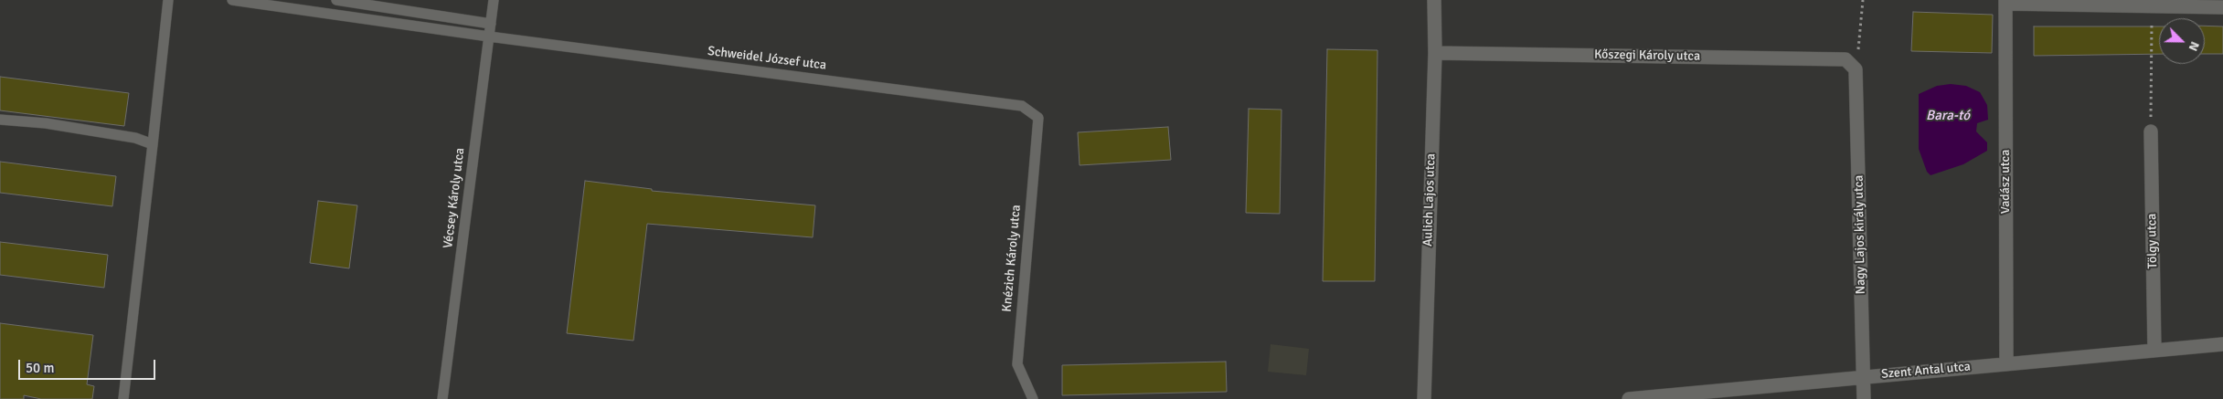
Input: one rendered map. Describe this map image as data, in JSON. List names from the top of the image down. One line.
{"streets":{"street":["Kőszegi Károly utca","Vadász utca","Aulich Lajos utca","Nagy Lajos király utca","Tölgy utca","Szent Antal utca"],"lane":["Schweidel József utca","Vécsey Károly utca","Knézich Károly utca"]},"crossings":[["Kőszegi Károly utca","Aulich Lajos utca"],["Kőszegi Károly utca","Nagy Lajos király utca"],["Schweidel József utca","Vécsey Károly utca"],["Schweidel József utca","Knézich Károly utca"],["Vadász utca","Szent Antal utca"],["Nagy Lajos király utca","Szent Antal utca"],["Tölgy utca","Szent Antal utca"]],"water":["Bara-tó"],"scale_bar":"50 m","north":"bottom right"}
